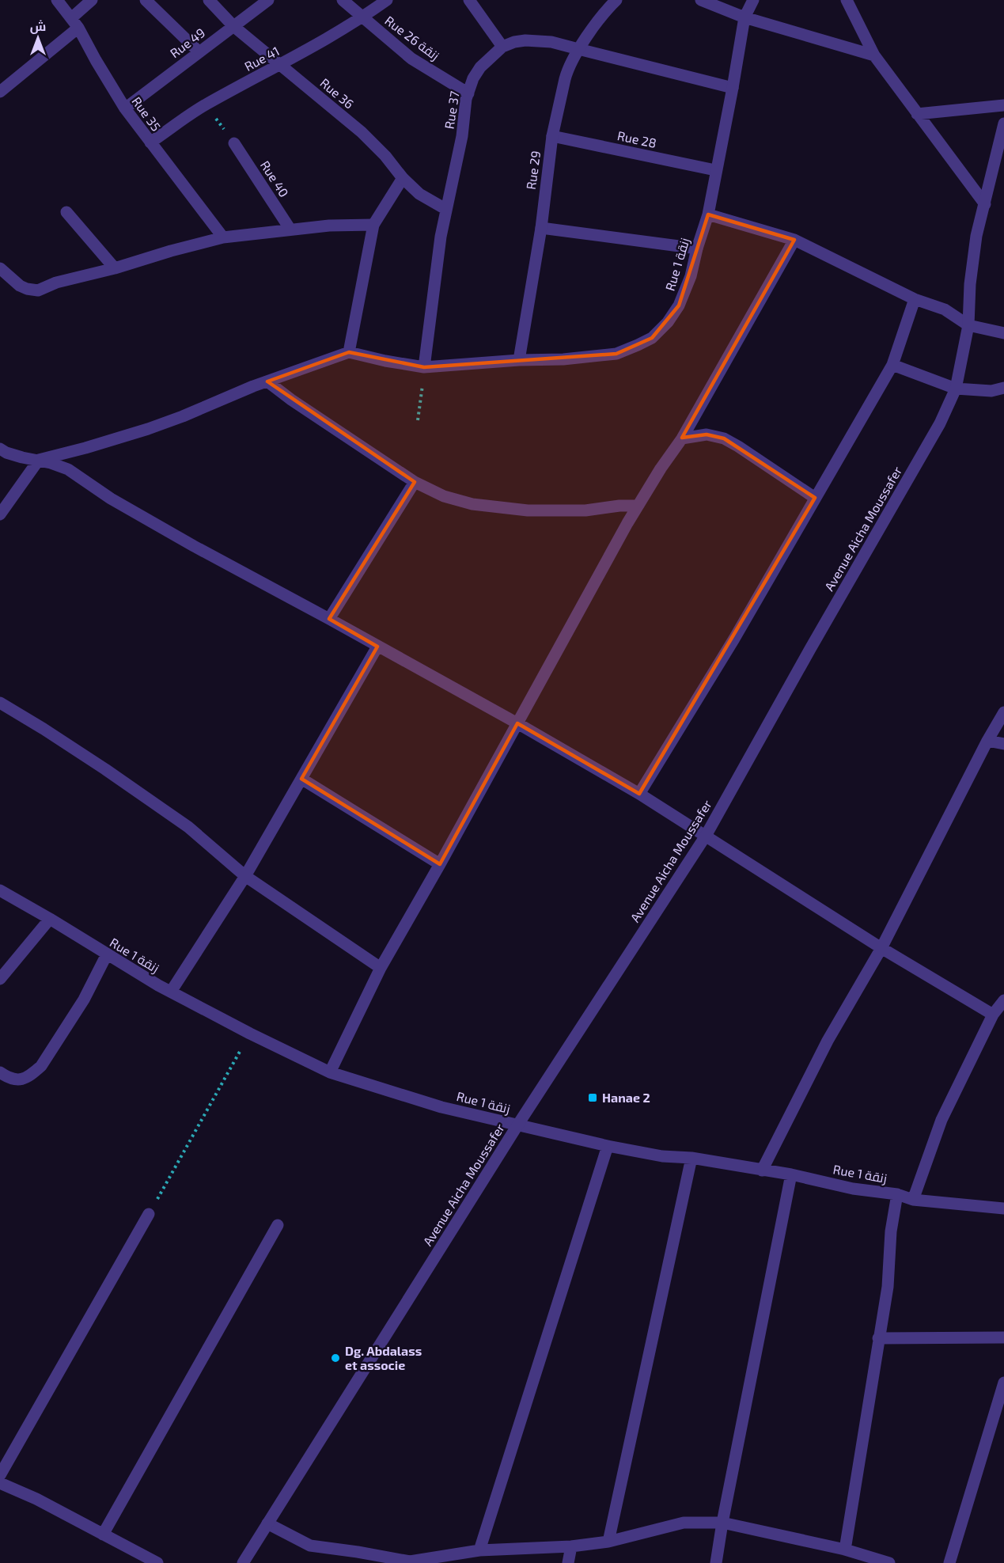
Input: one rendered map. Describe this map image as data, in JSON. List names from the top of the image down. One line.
{"streets":{"street":["Rue 26 زنقة","Rue 49","Rue 41","Rue 36","Rue 37","Rue 35","Rue 28","Rue 29","Rue 40","Rue 1 زنقة","Avenue Aicha Moussafer"]},"crossings":[["Rue 26 زنقة","Rue 41"],["Rue 26 زنقة","Rue 37"],["Rue 49","Rue 36"],["Rue 49","Rue 35"],["Rue 41","Rue 36"],["Rue 41","Rue 35"],["Rue 36","Rue 37"],["Rue 37","Rue 29"],["Rue 37","Rue 1 زنقة"],["Rue 28","Rue 29"],["Rue 28","Rue 1 زنقة"],["Rue 29","Rue 1 زنقة"],["Rue 1 زنقة","Avenue Aicha Moussafer"]],"places":{"transit":["Hanae 2"],"other":["Dg. Abdalass et associe"]},"north":"top"}
